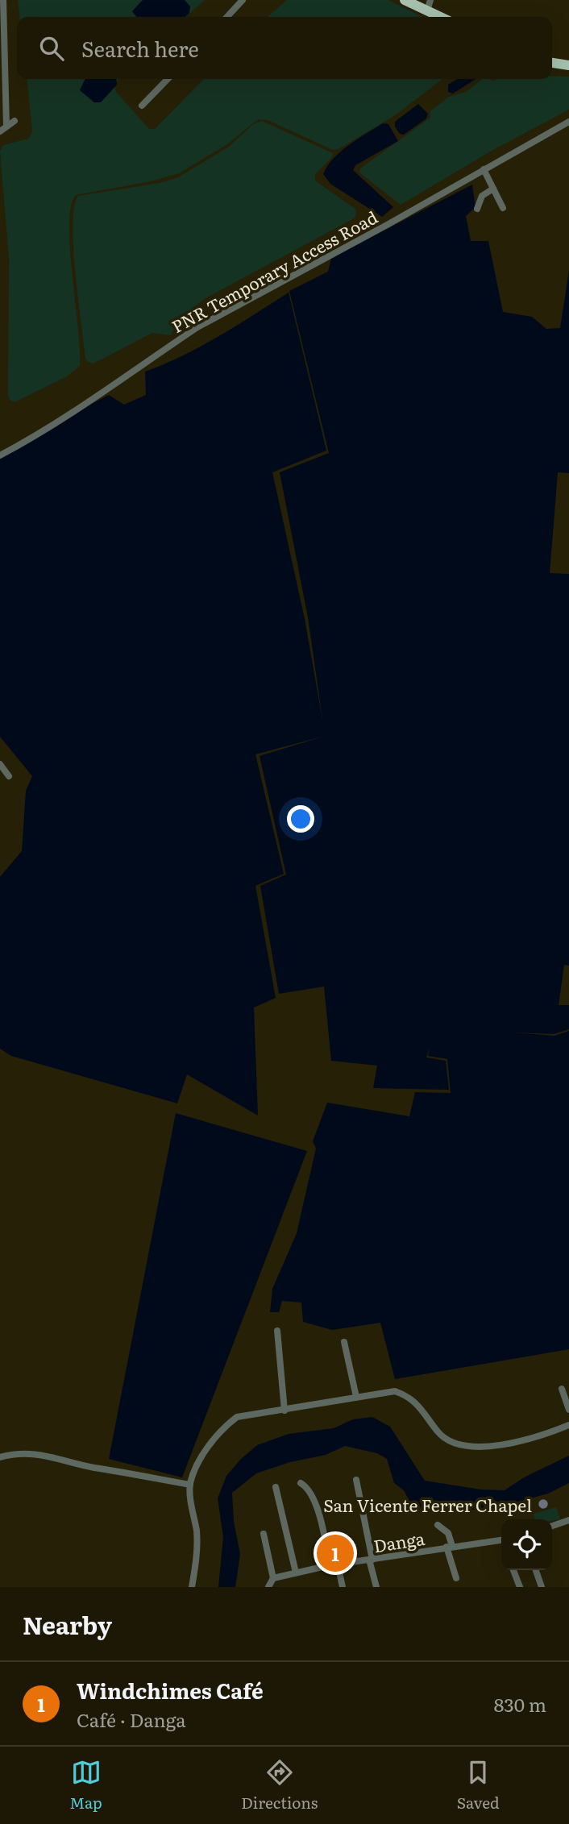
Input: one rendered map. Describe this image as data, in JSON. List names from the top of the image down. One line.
{"streets":{"street":["PNR Temporary Access Road","Danga"]},"places":["San Vicente Ferrer Chapel"],"page":{"search":"Search here","pins":"1","heading":"Nearby","list":[{"mark":"1","name":"Windchimes Café","note":"Café · Danga","value":"830 m"}],"nav":["Map","Directions","Saved"]}}
